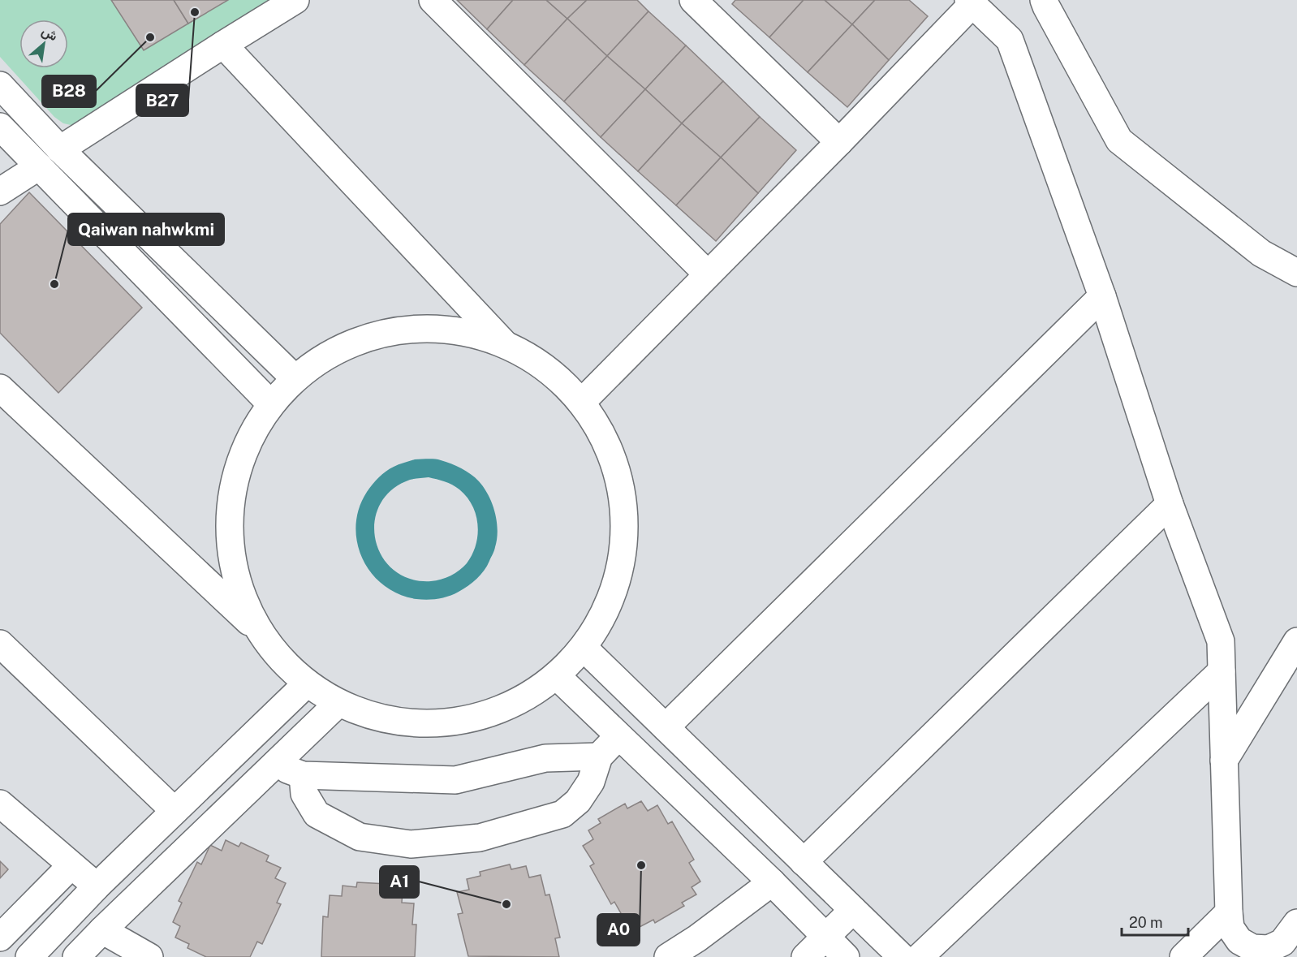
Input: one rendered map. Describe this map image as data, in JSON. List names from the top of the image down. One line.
{"places":["B27","B28","Qaiwan nahwkmi","A0","A1"],"scale_bar":"20 m","north":"top right"}
